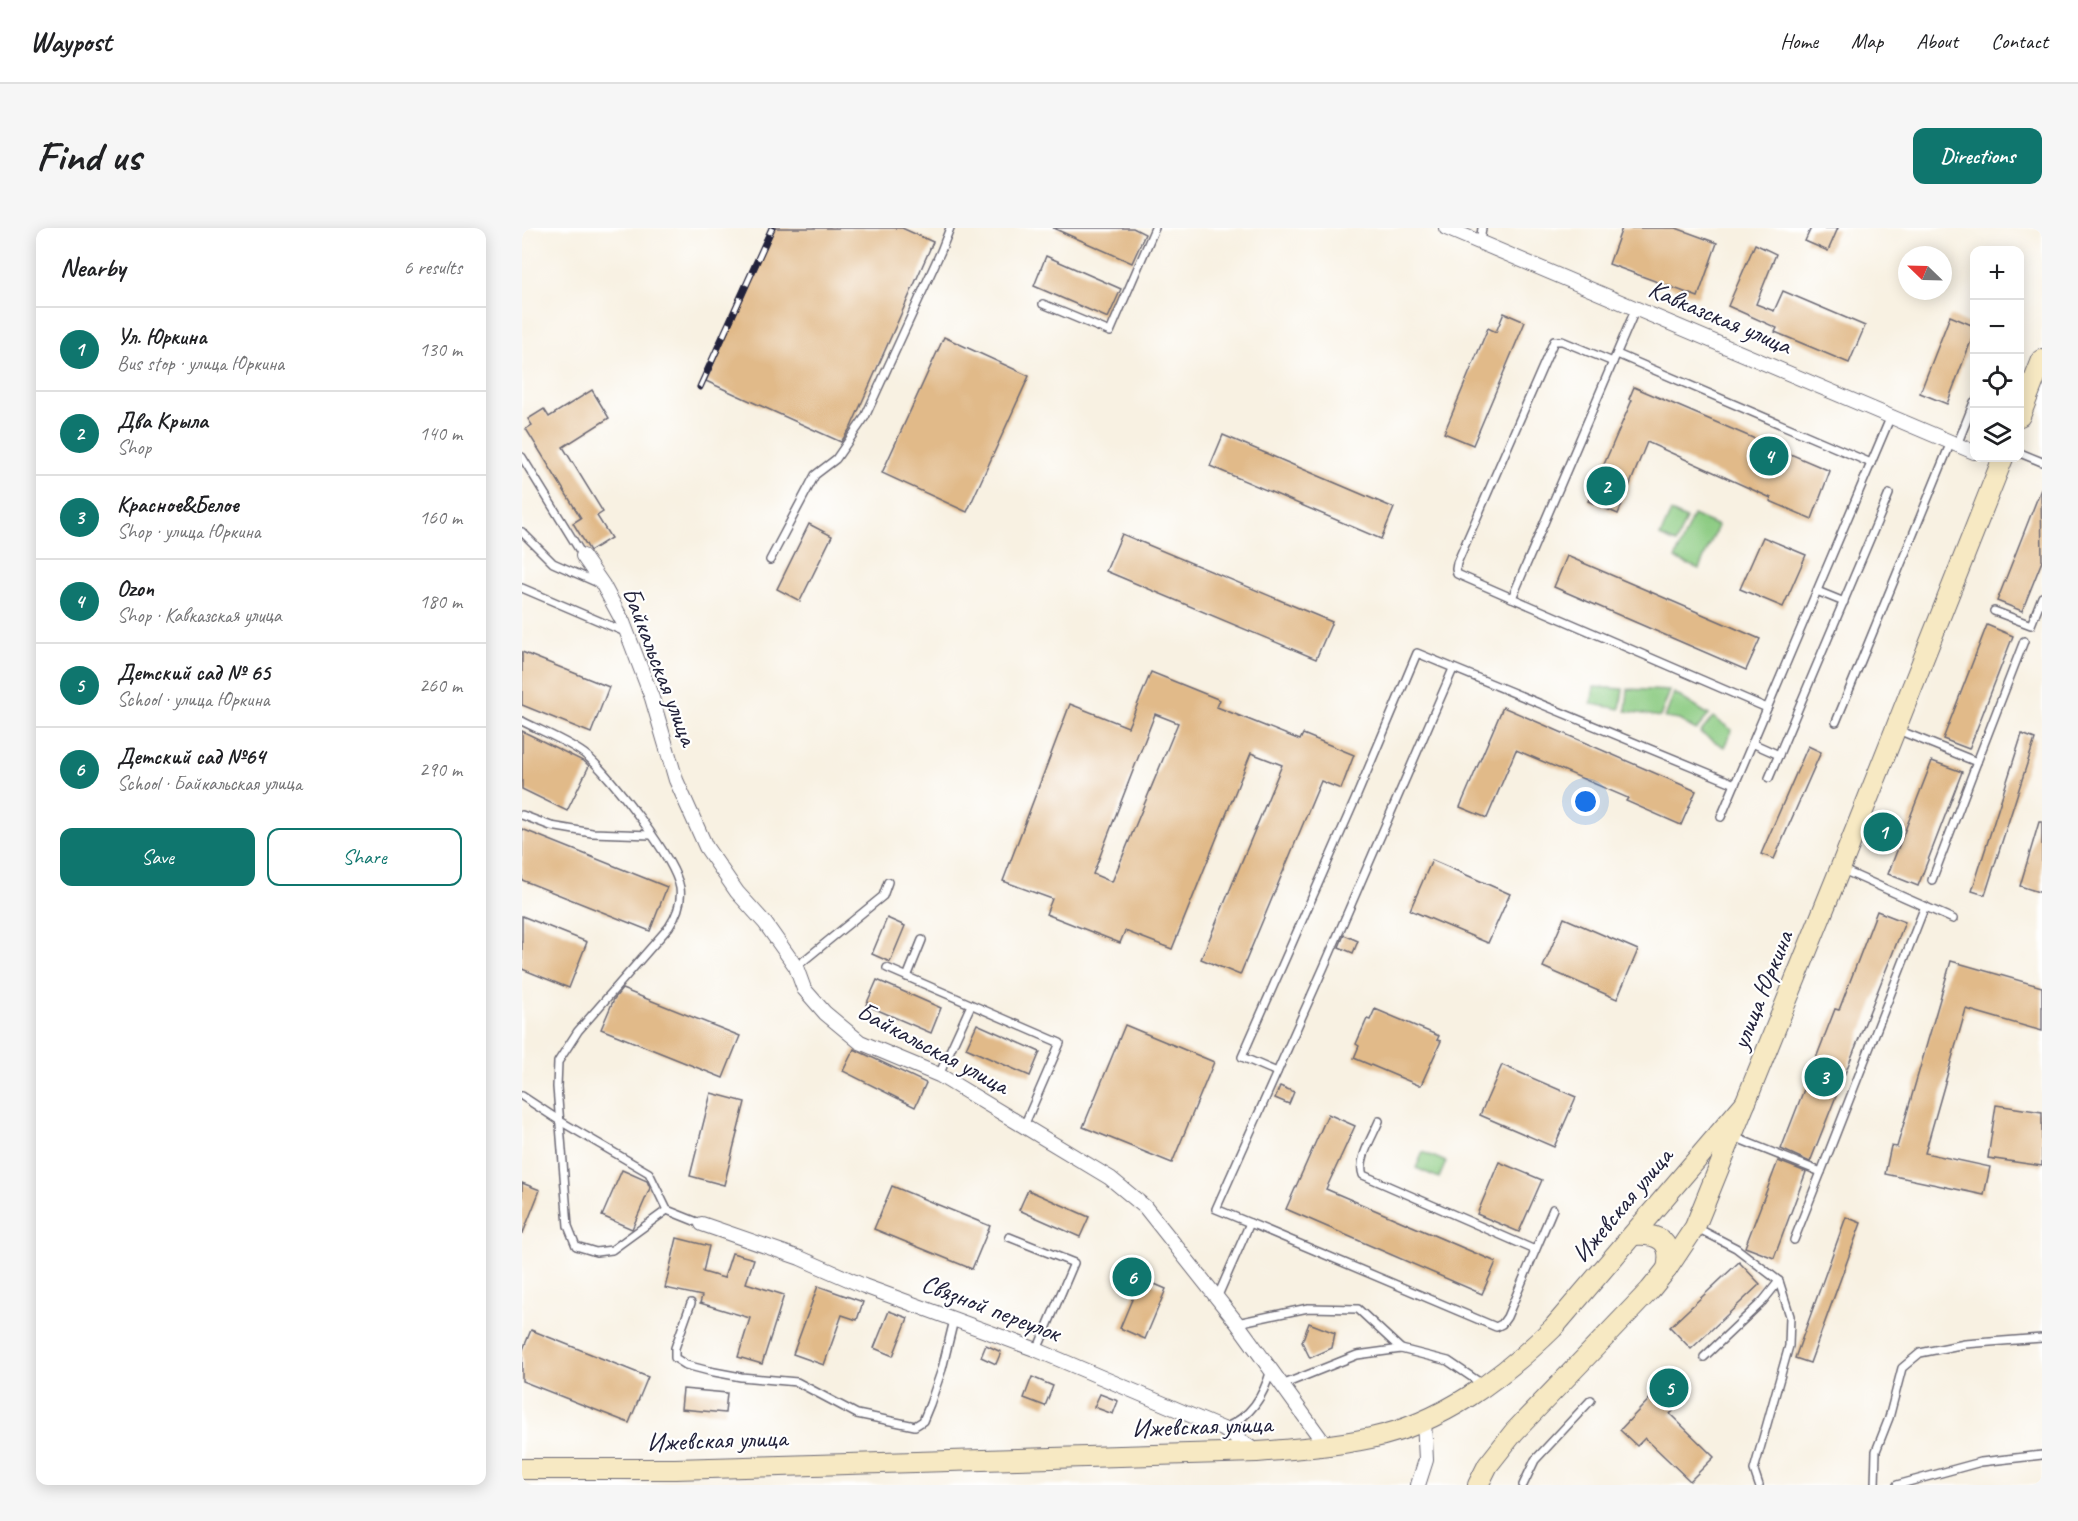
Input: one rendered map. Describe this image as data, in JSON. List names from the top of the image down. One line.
{"streets":{"street":["Кавказская улица","Байкальская улица","улица Юркина","Ижевская улица","Связной переулок"]},"crossings":[["Байкальская улица","Ижевская улица"],["улица Юркина","Ижевская улица"],["Ижевская улица","Связной переулок"]],"north":"top left","page":{"header":"Waypost","nav":["Home","Map","About","Contact"],"buttons":["Directions",["Save","Share"]],"title":"Find us","heading":["Nearby","6 results"],"map_buttons":["+","−"],"list":[{"mark":"1","name":"Ул. Юркина","note":"Bus stop · улица Юркина","value":"130 m"},{"mark":"2","name":"Два Крыла","note":"Shop","value":"140 m"},{"mark":"3","name":"Красное&Белое","note":"Shop · улица Юркина","value":"160 m"},{"mark":"4","name":"Ozon","note":"Shop · Кавказская улица","value":"180 m"},{"mark":"5","name":"Детский сад № 65","note":"School · улица Юркина","value":"260 m"},{"mark":"6","name":"Детский сад №64","note":"School · Байкальская улица","value":"290 m"}],"pins":["4","2","1","3","6","5"]}}
